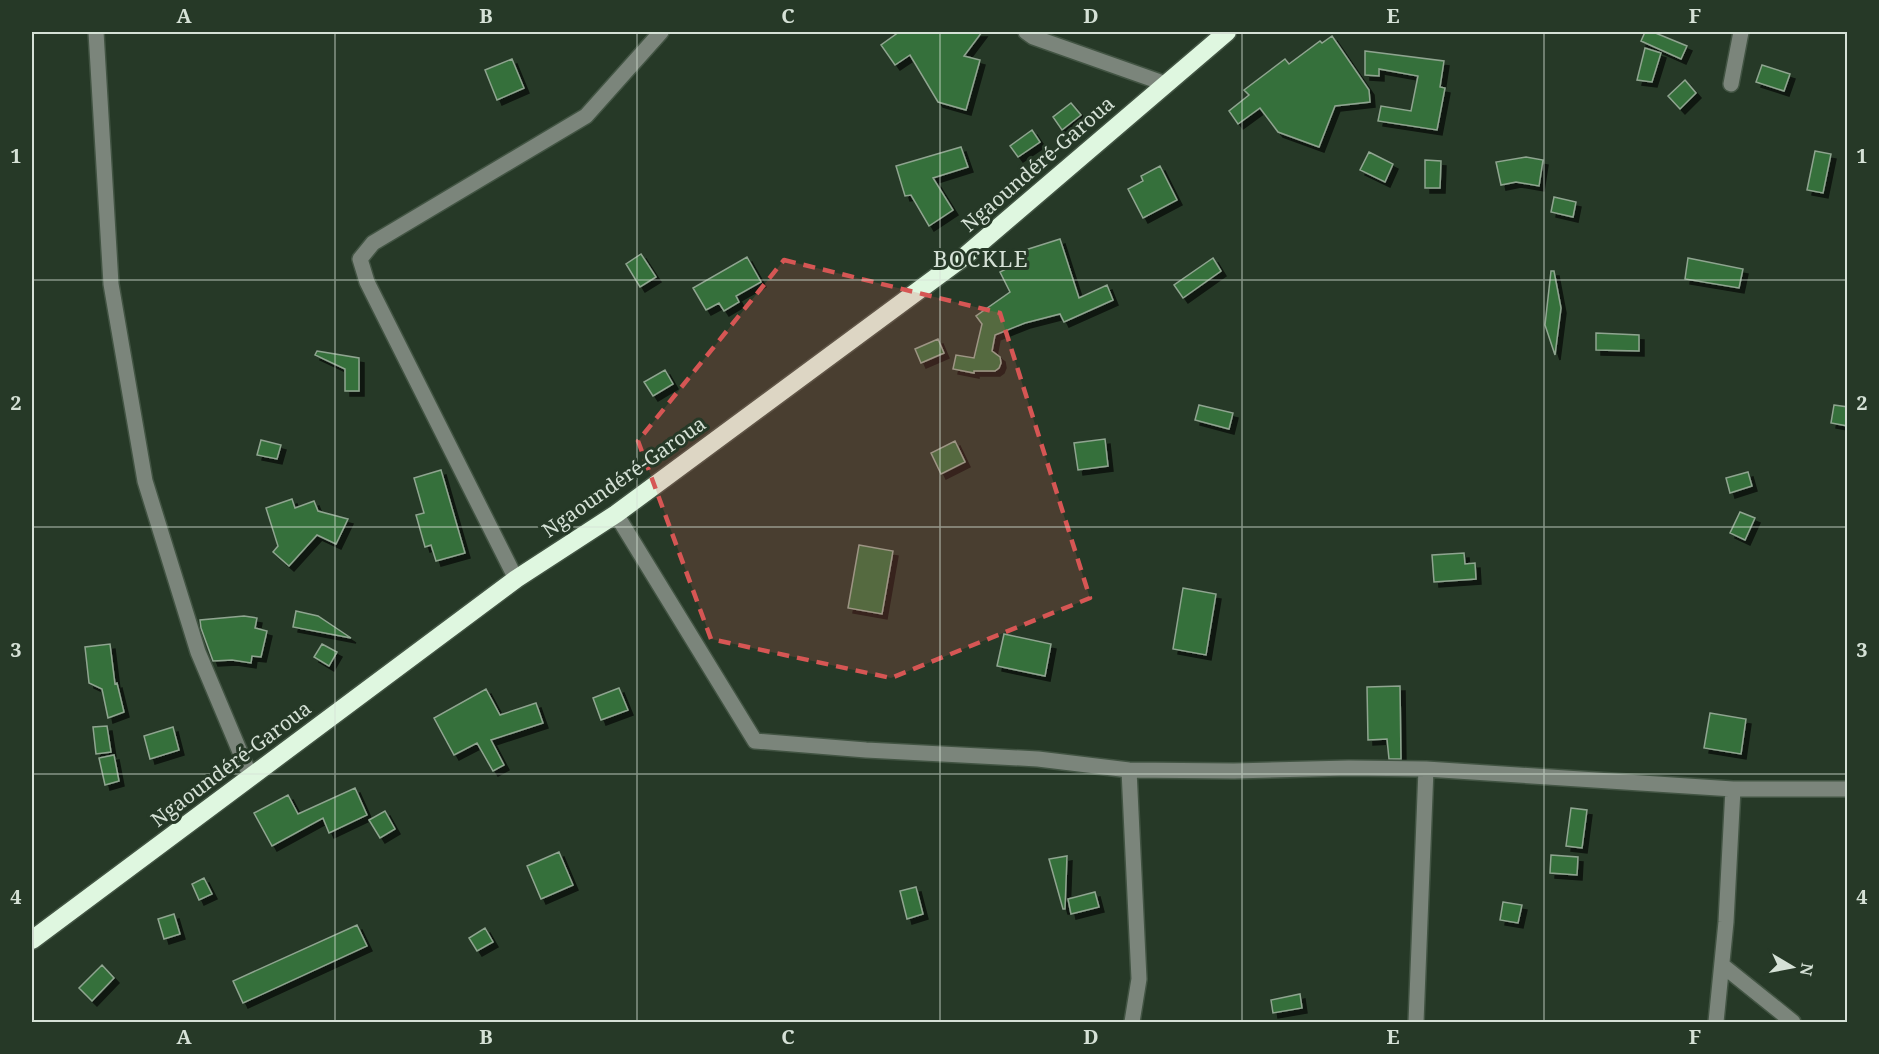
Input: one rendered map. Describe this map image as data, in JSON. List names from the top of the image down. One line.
{"streets":{"highway":["Ngaoundéré-Garoua"]},"districts":["BOCKLE"],"north":"right","grid":{"columns":["A","B","C","D","E","F"],"rows":["1","2","3","4"]}}
